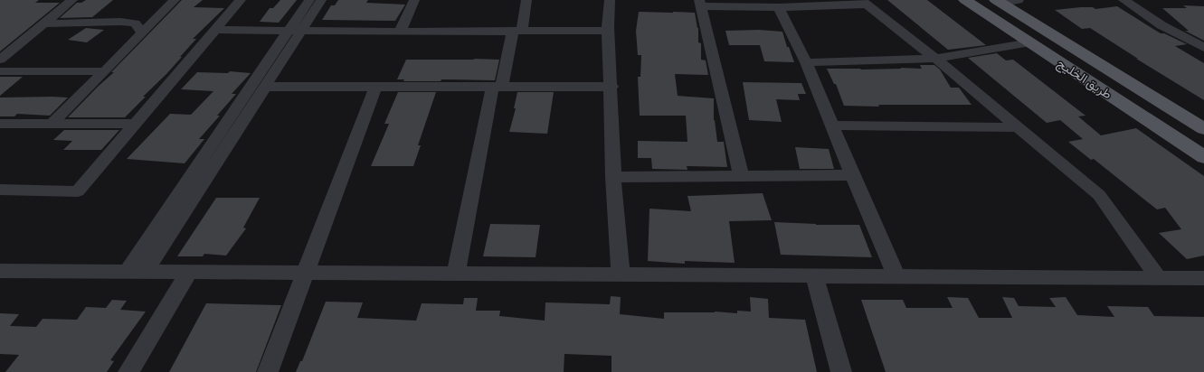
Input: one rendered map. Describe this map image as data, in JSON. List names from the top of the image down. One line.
{"streets":{"main road":["طريق الخليج"]}}
